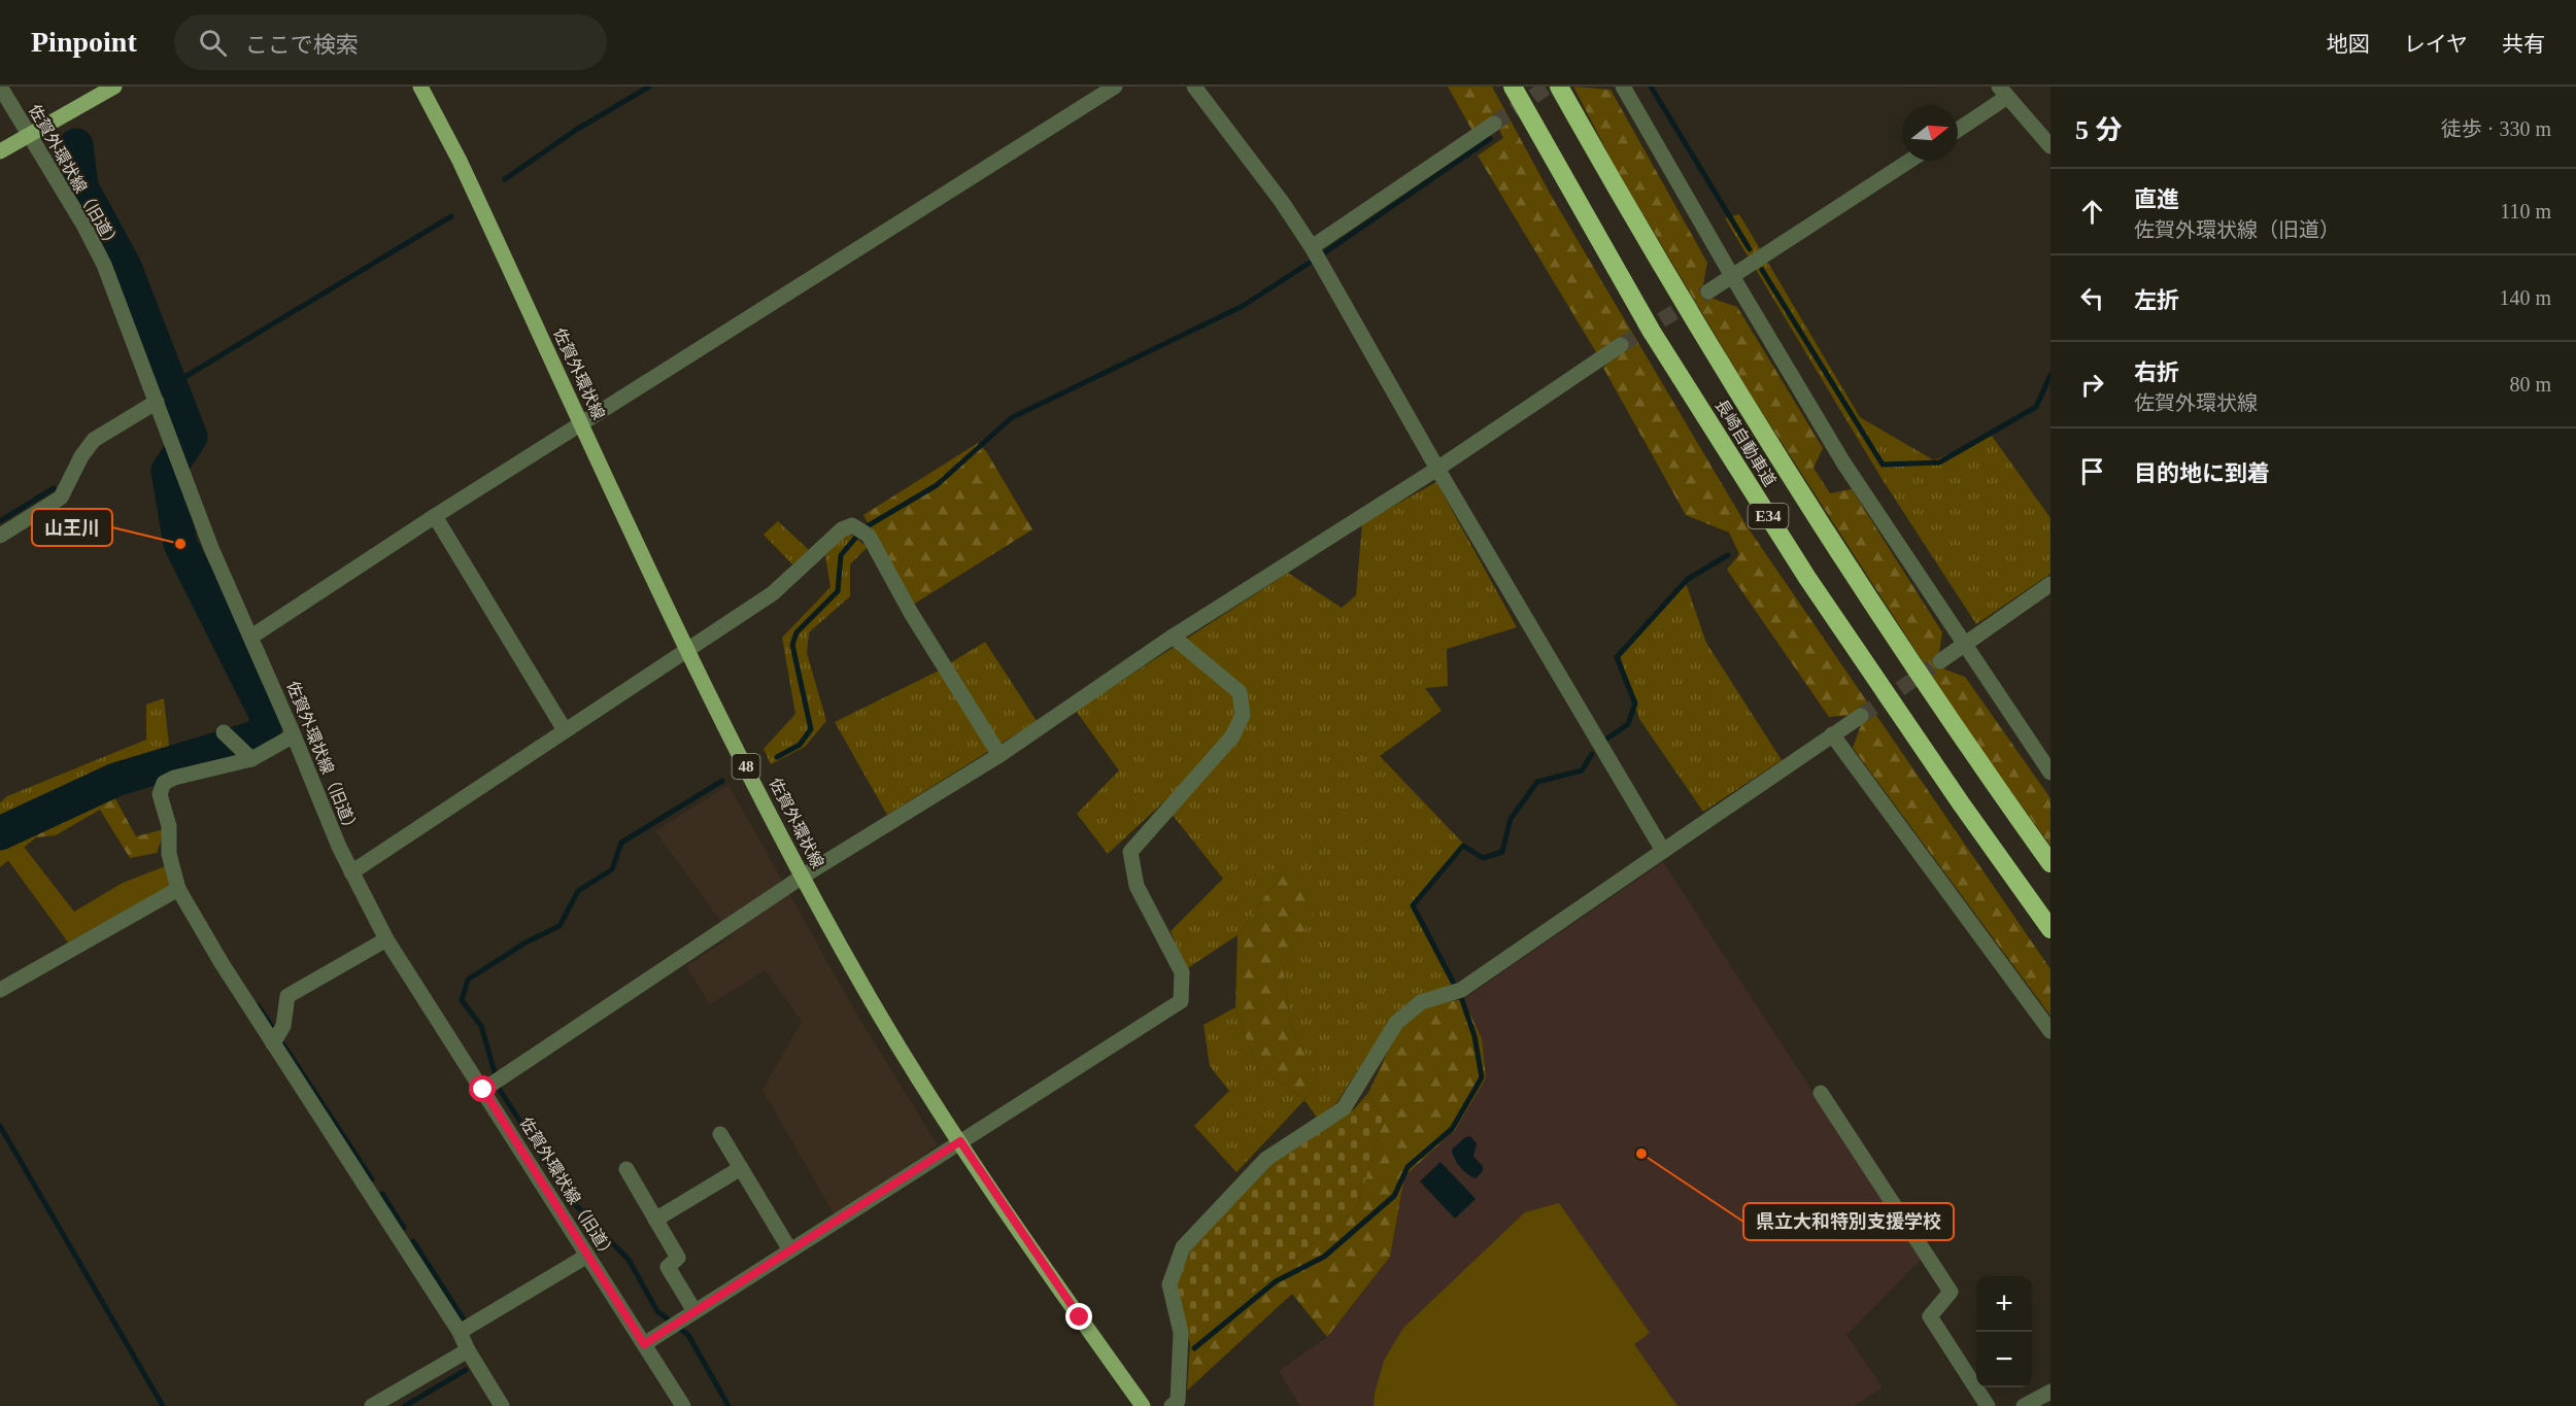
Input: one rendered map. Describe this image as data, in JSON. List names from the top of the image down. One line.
{"streets":{"highway":["長崎自動車道","E34"],"main road":["佐賀外環状線","48"],"street":["佐賀外環状線（旧道）"]},"places":["山王川","県立大和特別支援学校"],"north":"right","page":{"header":"Pinpoint","search":"ここで検索","nav":["地図","レイヤ","共有"],"heading":["5 分","徒歩 · 330 m"],"list":[["直進","佐賀外環状線（旧道）","110 m"],["左折","140 m"],["右折","佐賀外環状線","80 m"],"目的地に到着"],"map_buttons":["+","−"]}}
